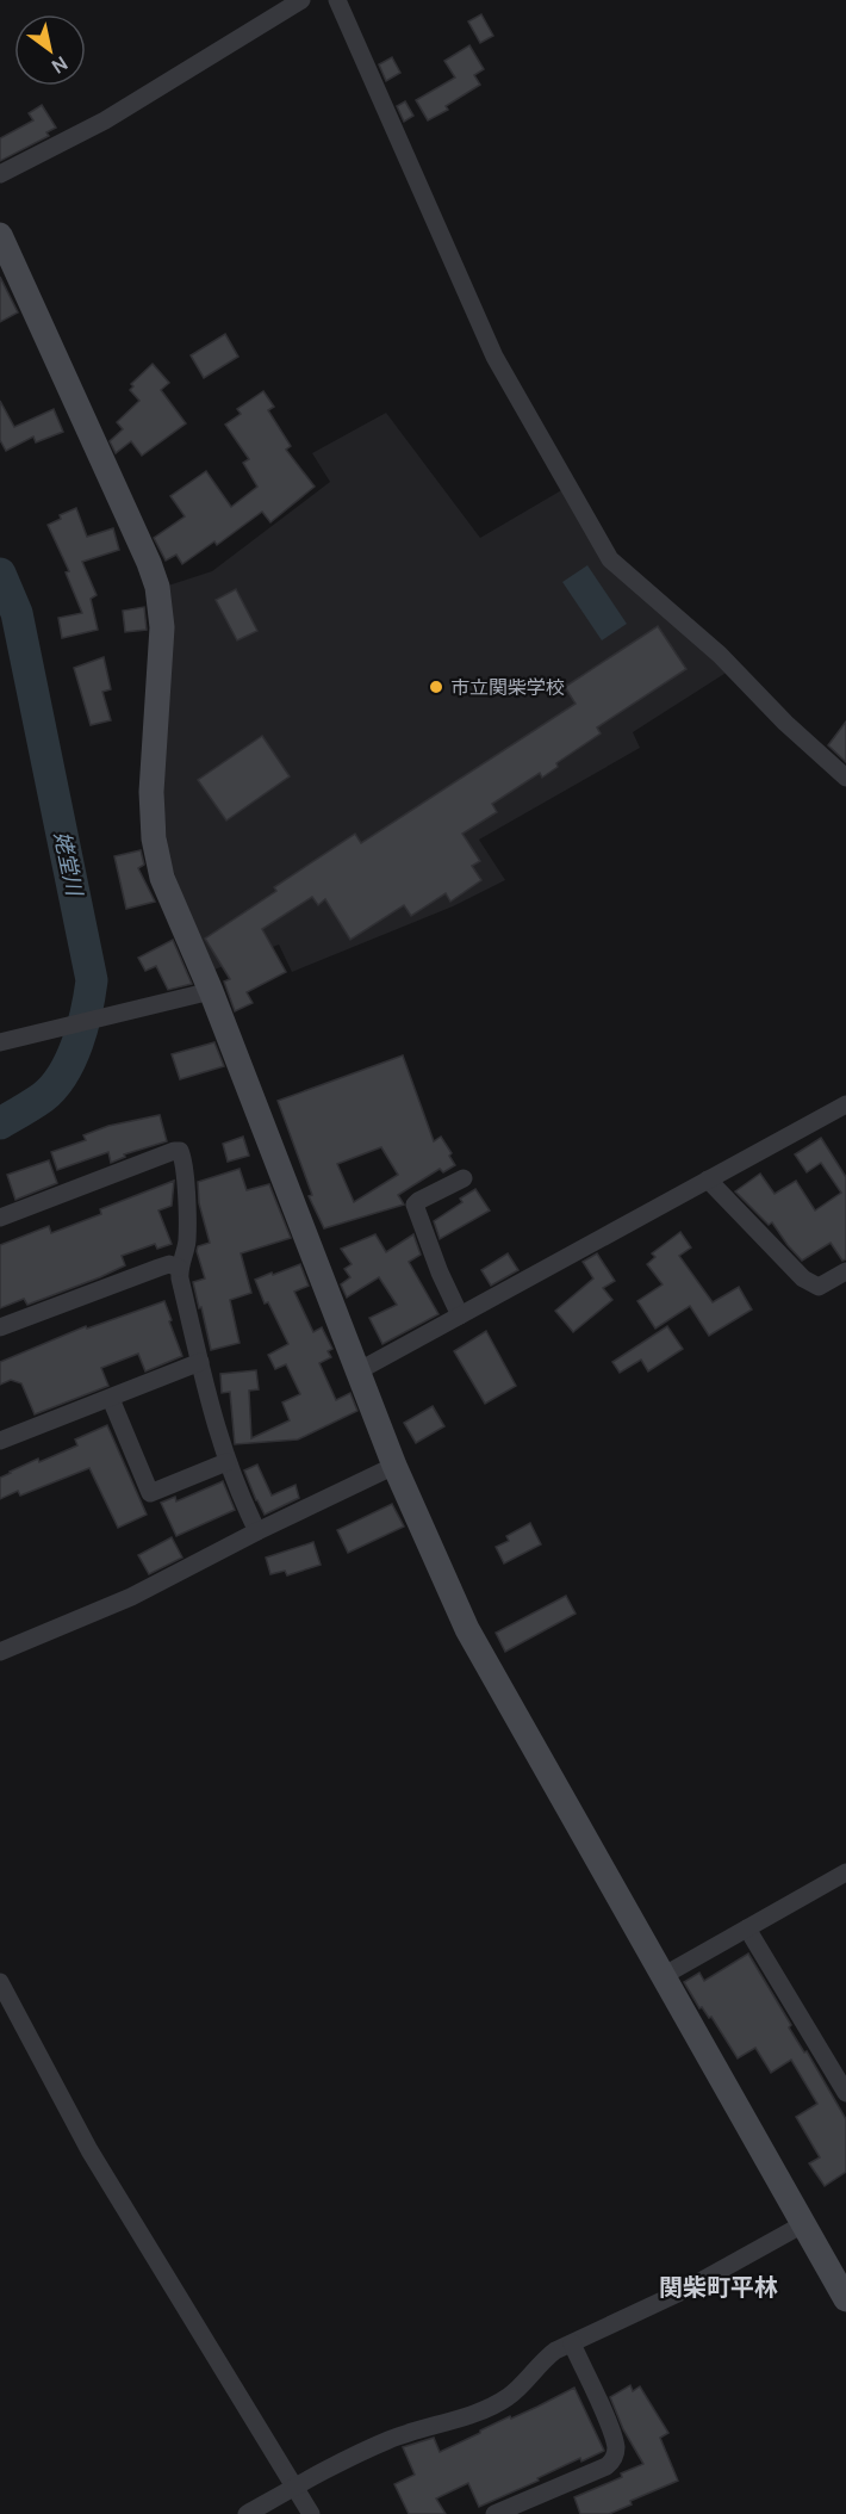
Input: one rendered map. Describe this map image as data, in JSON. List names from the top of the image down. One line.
{"districts":["関柴町平林"],"water":["姥堂川"],"places":["市立関柴学校"],"north":"bottom right"}
